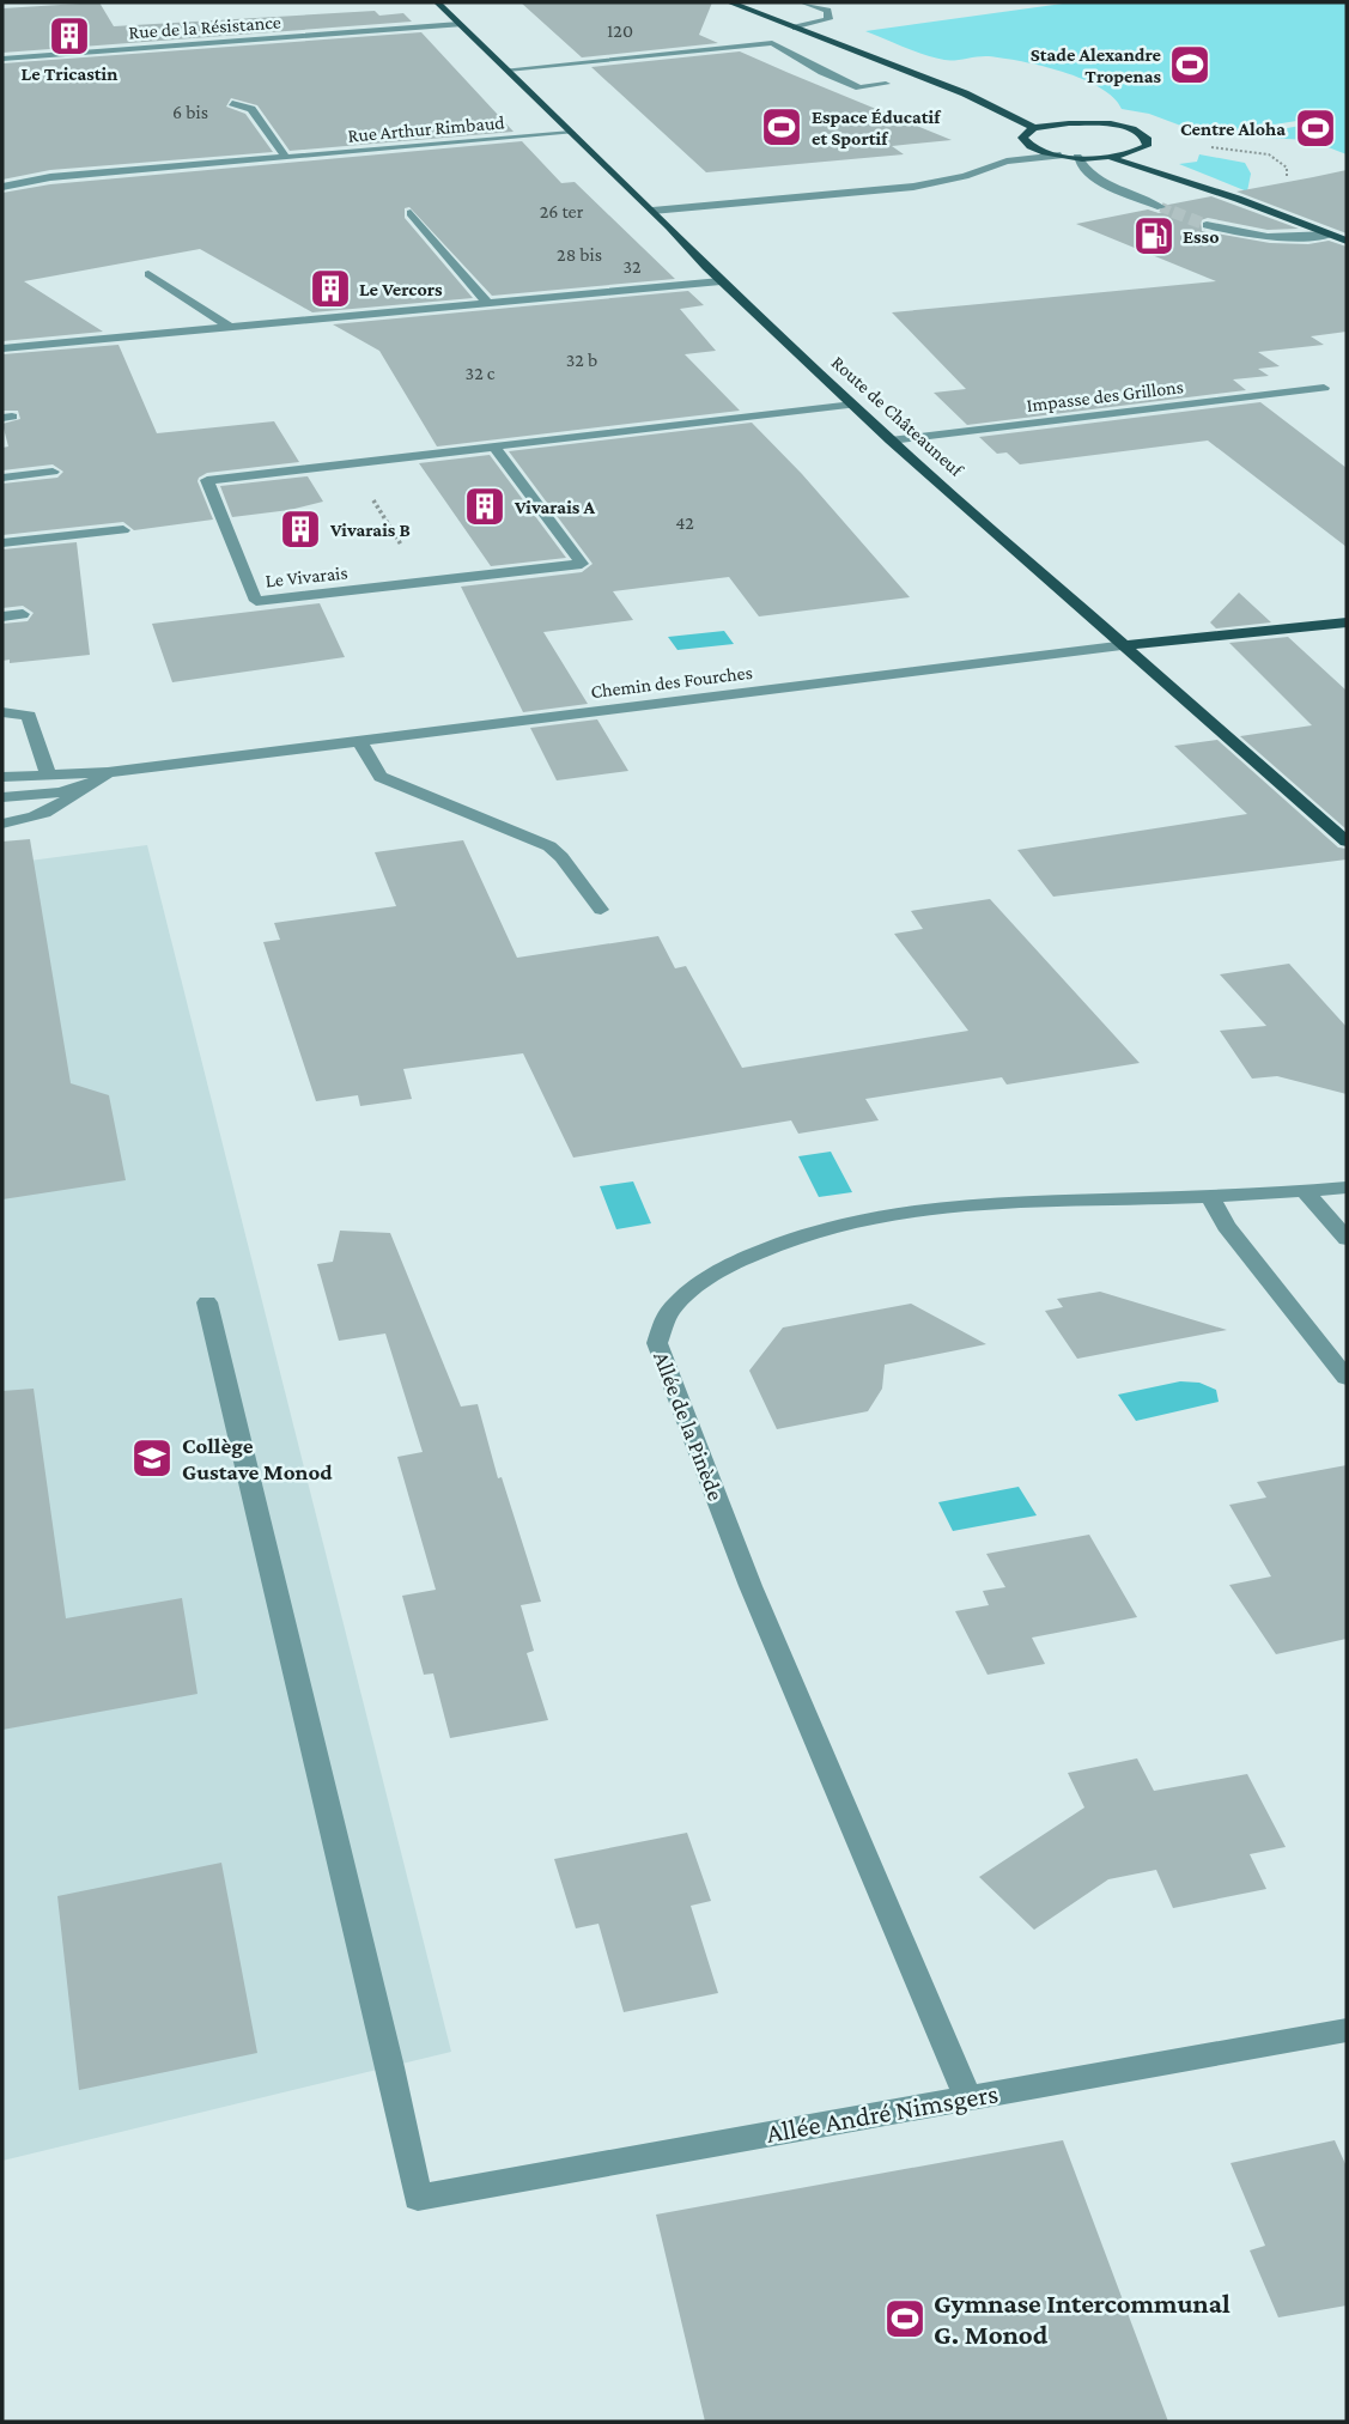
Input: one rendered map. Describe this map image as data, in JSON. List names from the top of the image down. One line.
{"streets":{"main road":["Route de Châteauneuf","Chemin des Fourches"],"street":["Rue de la Résistance","Rue Arthur Rimbaud","Impasse des Grillons","Le Vivarais","Allée de la Pinède","Allée André Nimsgers"]},"crossings":[["Rue de la Résistance","Route de Châteauneuf"],["Rue Arthur Rimbaud","Route de Châteauneuf"],["Impasse des Grillons","Route de Châteauneuf"],["Route de Châteauneuf","Le Vivarais"],["Route de Châteauneuf","Chemin des Fourches"],["Allée de la Pinède","Allée André Nimsgers"]],"places":{"building":["Le Tricastin","Le Vercors","Vivarais A","Vivarais B"],"sports":["Stade Alexandre Tropenas","Espace Éducatif et Sportif","Centre Aloha","Gymnase Intercommunal G. Monod"],"fuel station":["Esso"],"school or university":["Collège Gustave Monod"]},"house_numbers":["120","6 bis","26 ter","28 bis","32","32 b","32 c","42"]}
